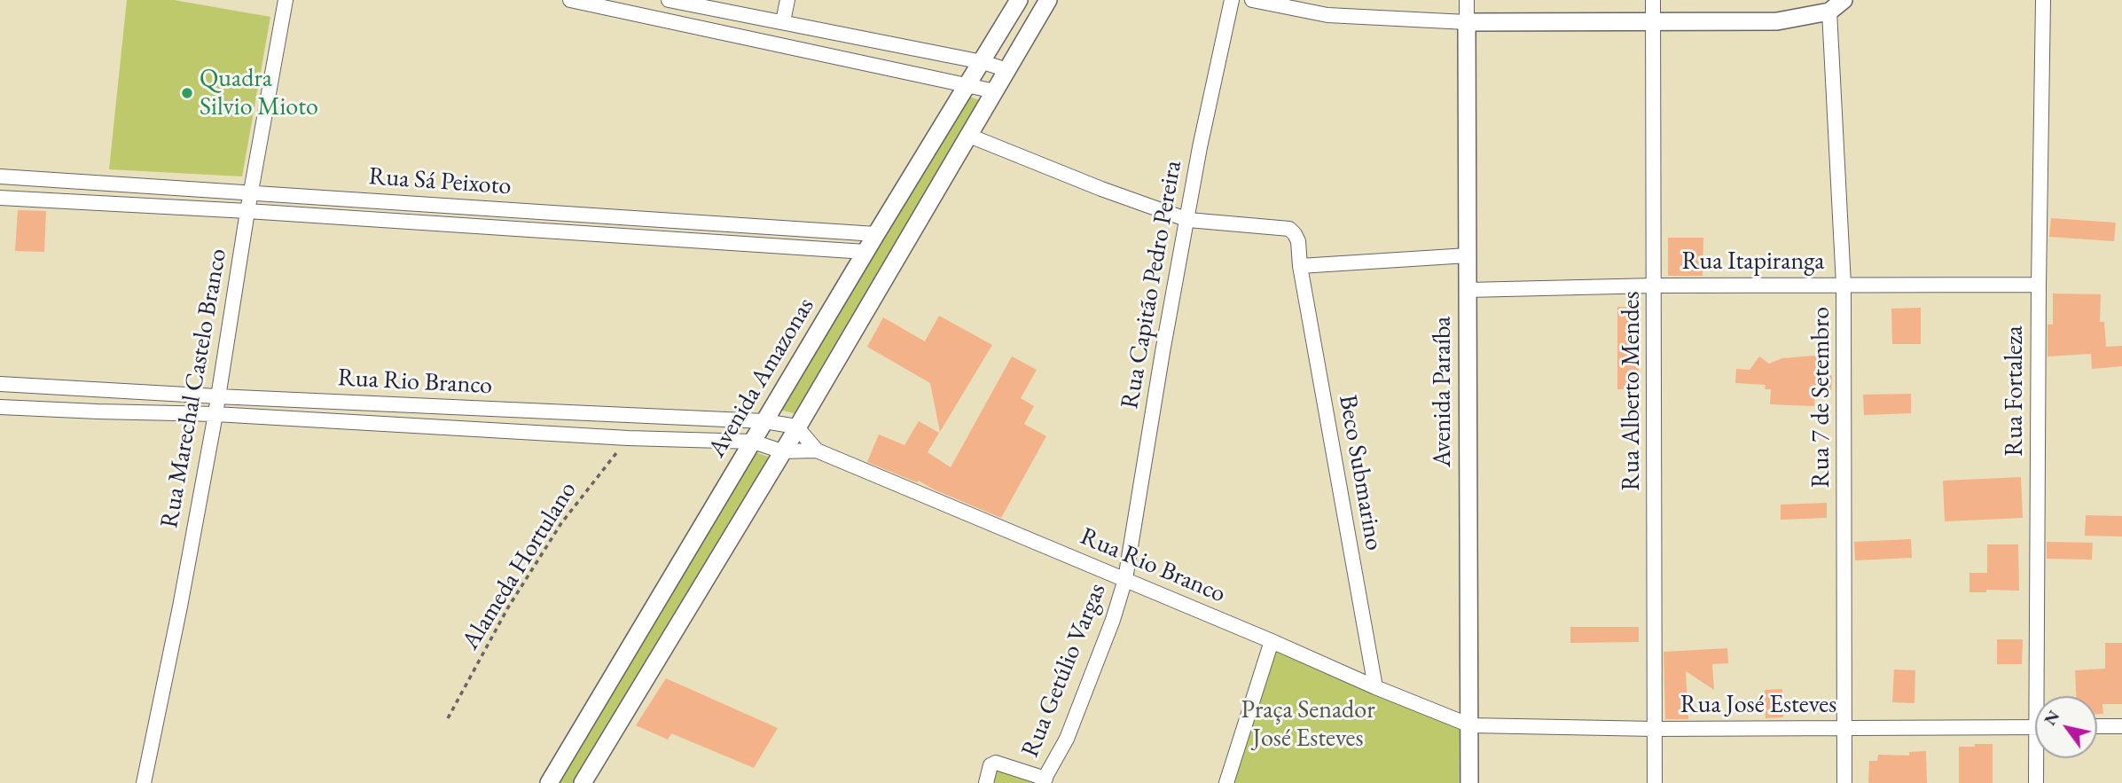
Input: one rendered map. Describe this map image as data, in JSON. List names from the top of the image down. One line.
{"streets":{"street":["Rua Sá Peixoto","Rua Itapiranga","Rua Capitão Pedro Pereira","Avenida Amazonas","Rua Rio Branco","Rua Marechal Castelo Branco","Rua Alberto Mendes","Rua Fortaleza","Avenida Paraíba","Rua 7 de Setembro","Beco Submarino","Rua Getúlio Vargas","Rua José Esteves"],"path":["Alameda Hortulano"]},"crossings":[["Rua Sá Peixoto","Avenida Amazonas"],["Rua Sá Peixoto","Rua Marechal Castelo Branco"],["Rua Itapiranga","Rua Alberto Mendes"],["Rua Itapiranga","Rua Fortaleza"],["Rua Itapiranga","Avenida Paraíba"],["Rua Itapiranga","Rua 7 de Setembro"],["Rua Capitão Pedro Pereira","Rua Rio Branco"],["Rua Capitão Pedro Pereira","Beco Submarino"],["Rua Capitão Pedro Pereira","Rua Getúlio Vargas"],["Avenida Amazonas","Rua Rio Branco"],["Rua Rio Branco","Rua Marechal Castelo Branco"],["Rua Rio Branco","Avenida Paraíba"],["Rua Rio Branco","Beco Submarino"],["Rua Rio Branco","Alameda Hortulano"],["Rua Rio Branco","Rua Getúlio Vargas"],["Rua Rio Branco","Rua José Esteves"],["Rua Alberto Mendes","Rua José Esteves"],["Avenida Paraíba","Rua José Esteves"],["Rua 7 de Setembro","Rua José Esteves"]],"parks":["Praça Senador José Esteves"],"places":["Quadra Silvio Mioto"],"north":"top left"}
